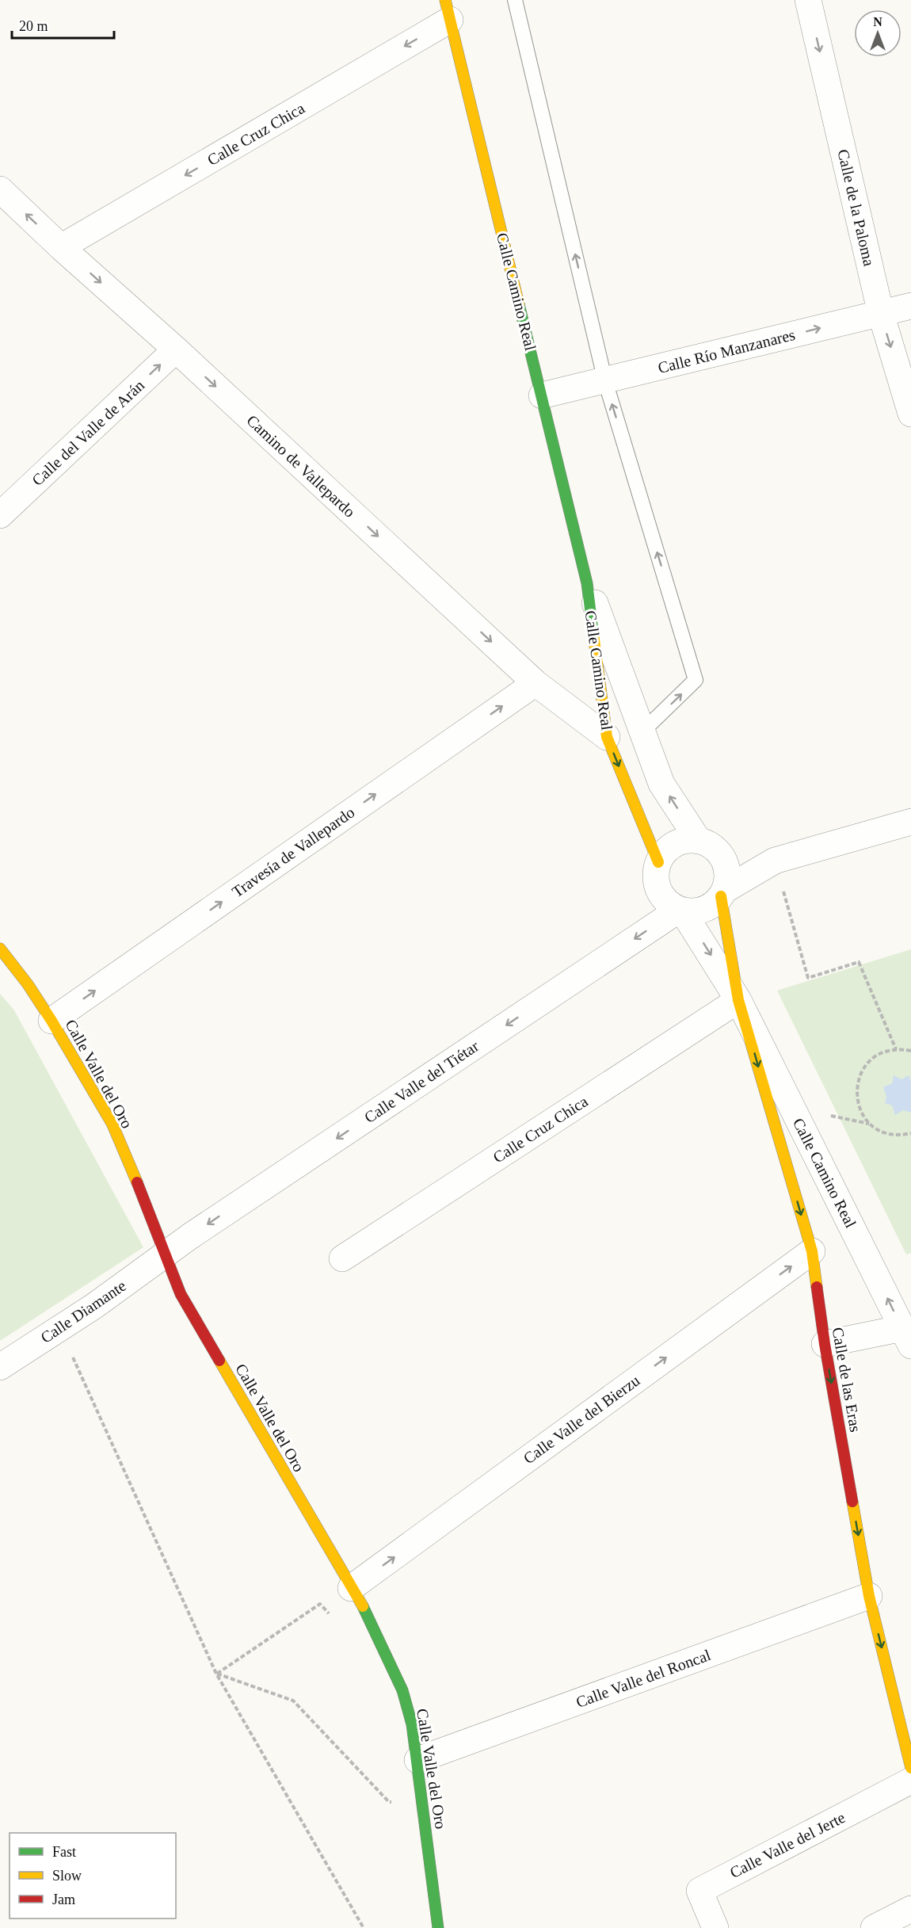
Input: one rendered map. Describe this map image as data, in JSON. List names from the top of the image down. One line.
{"streets":{"street":["Calle Cruz Chica","Calle de la Paloma","Calle Camino Real","Calle Río Manzanares","Calle del Valle de Arán","Camino de Vallepardo","Travesía de Vallepardo","Calle Valle del Oro","Calle Valle del Tiétar","Calle Diamante","Calle de las Eras","Calle Valle del Bierzu","Calle Valle del Roncal","Calle Valle del Jerte"]},"crossings":[["Calle Cruz Chica","Calle Camino Real"],["Calle Cruz Chica","Camino de Vallepardo"],["Calle Cruz Chica","Calle de las Eras"],["Calle de la Paloma","Calle Río Manzanares"],["Calle Camino Real","Calle Río Manzanares"],["Calle Camino Real","Camino de Vallepardo"],["Calle Camino Real","Calle Valle del Tiétar"],["Calle Camino Real","Calle de las Eras"],["Calle del Valle de Arán","Camino de Vallepardo"],["Camino de Vallepardo","Travesía de Vallepardo"],["Travesía de Vallepardo","Calle Valle del Oro"],["Calle Valle del Oro","Calle Valle del Tiétar"],["Calle Valle del Oro","Calle Diamante"],["Calle Valle del Oro","Calle Valle del Bierzu"],["Calle Valle del Oro","Calle Valle del Roncal"],["Calle Valle del Tiétar","Calle Diamante"],["Calle de las Eras","Calle Valle del Bierzu"],["Calle de las Eras","Calle Valle del Roncal"]],"one_way":["Calle Cruz Chica","Calle de la Paloma","Calle Río Manzanares","Calle del Valle de Arán","Travesía de Vallepardo","Calle Valle del Tiétar","Calle de las Eras","Calle Valle del Bierzu"],"legend":["Fast","Slow","Jam"],"scale_bar":"20 m","north":"top"}
